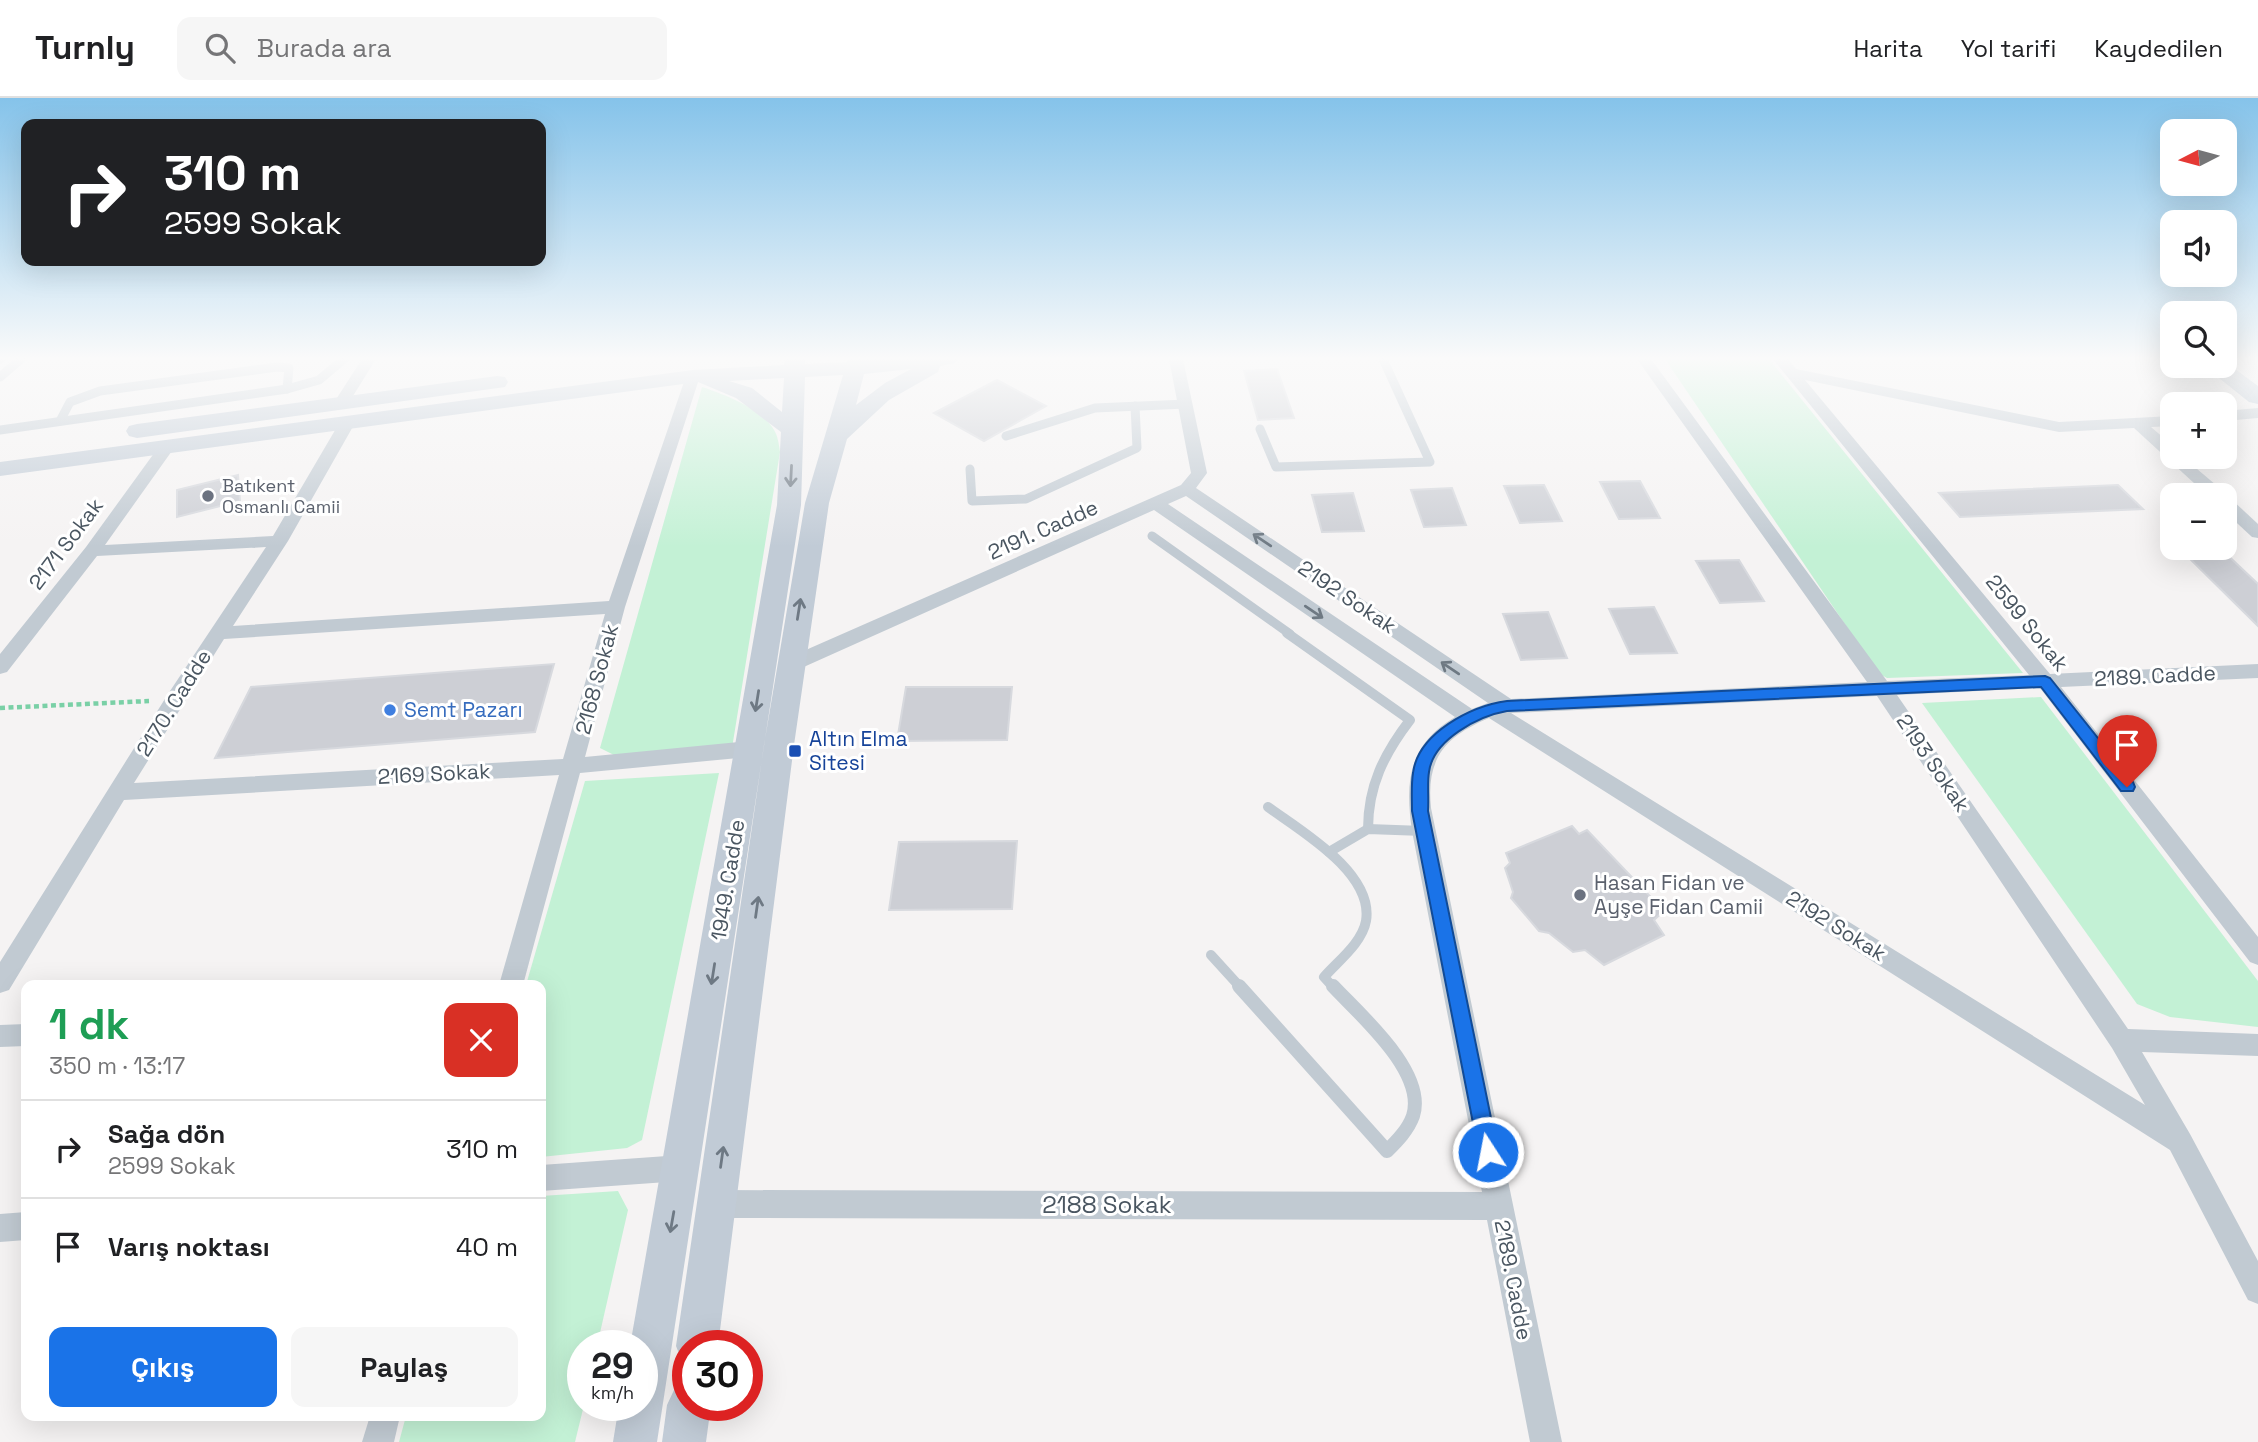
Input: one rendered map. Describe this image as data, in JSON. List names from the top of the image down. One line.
{"streets":{"street":["2191. Cadde","2171 Sokak","2192 Sokak","2599 Sokak","2189. Cadde","2168 Sokak","2170. Cadde","2193 Sokak","2169 Sokak","1949. Cadde","2188 Sokak"]},"crossings":[["2191. Cadde","2192 Sokak"],["2191. Cadde","1949. Cadde"],["2192 Sokak","2189. Cadde"],["2192 Sokak","2193 Sokak"],["2599 Sokak","2189. Cadde"],["2189. Cadde","2193 Sokak"],["2189. Cadde","2188 Sokak"],["2168 Sokak","2169 Sokak"],["2170. Cadde","2169 Sokak"],["2169 Sokak","1949. Cadde"],["1949. Cadde","2188 Sokak"]],"places":{"other":["Batıkent Osmanlı Camii","Semt Pazarı","Hasan Fidan ve Ayşe Fidan Camii"],"transit":["Altın Elma Sitesi"]},"north":"left","page":{"header":"Turnly","search":"Burada ara","nav":["Harita","Yol tarifi","Kaydedilen"],"map_buttons":["+","−"],"turn":["310 m","2599 Sokak"],"heading":["1 dk","350 m · 13:17"],"list":[{"name":"Sağa dön","note":"2599 Sokak","value":"310 m"},{"name":"Varış noktası","value":"40 m"}],"buttons":["Çıkış","Paylaş"],"speed":"29 km/h","limit":"30"}}
